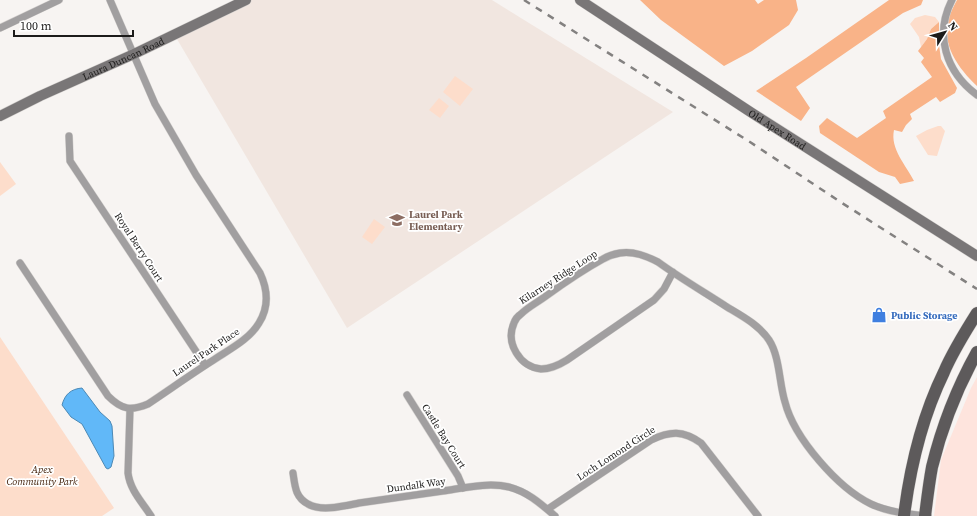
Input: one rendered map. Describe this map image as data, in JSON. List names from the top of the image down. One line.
{"streets":{"main road":["Laura Duncan Road","Old Apex Road"],"street":["Royal Berry Court","Kilarney Ridge Loop","Laurel Park Place","Castle Bay Court","Loch Lomond Circle","Dundalk Way"]},"crossings":[["Laura Duncan Road","Laurel Park Place"],["Royal Berry Court","Laurel Park Place"],["Castle Bay Court","Dundalk Way"],["Loch Lomond Circle","Dundalk Way"]],"parks":["Apex Community Park"],"places":{"school or university":["Laurel Park Elementary"],"shop":["Public Storage"]},"scale_bar":"100 m","north":"top right"}
